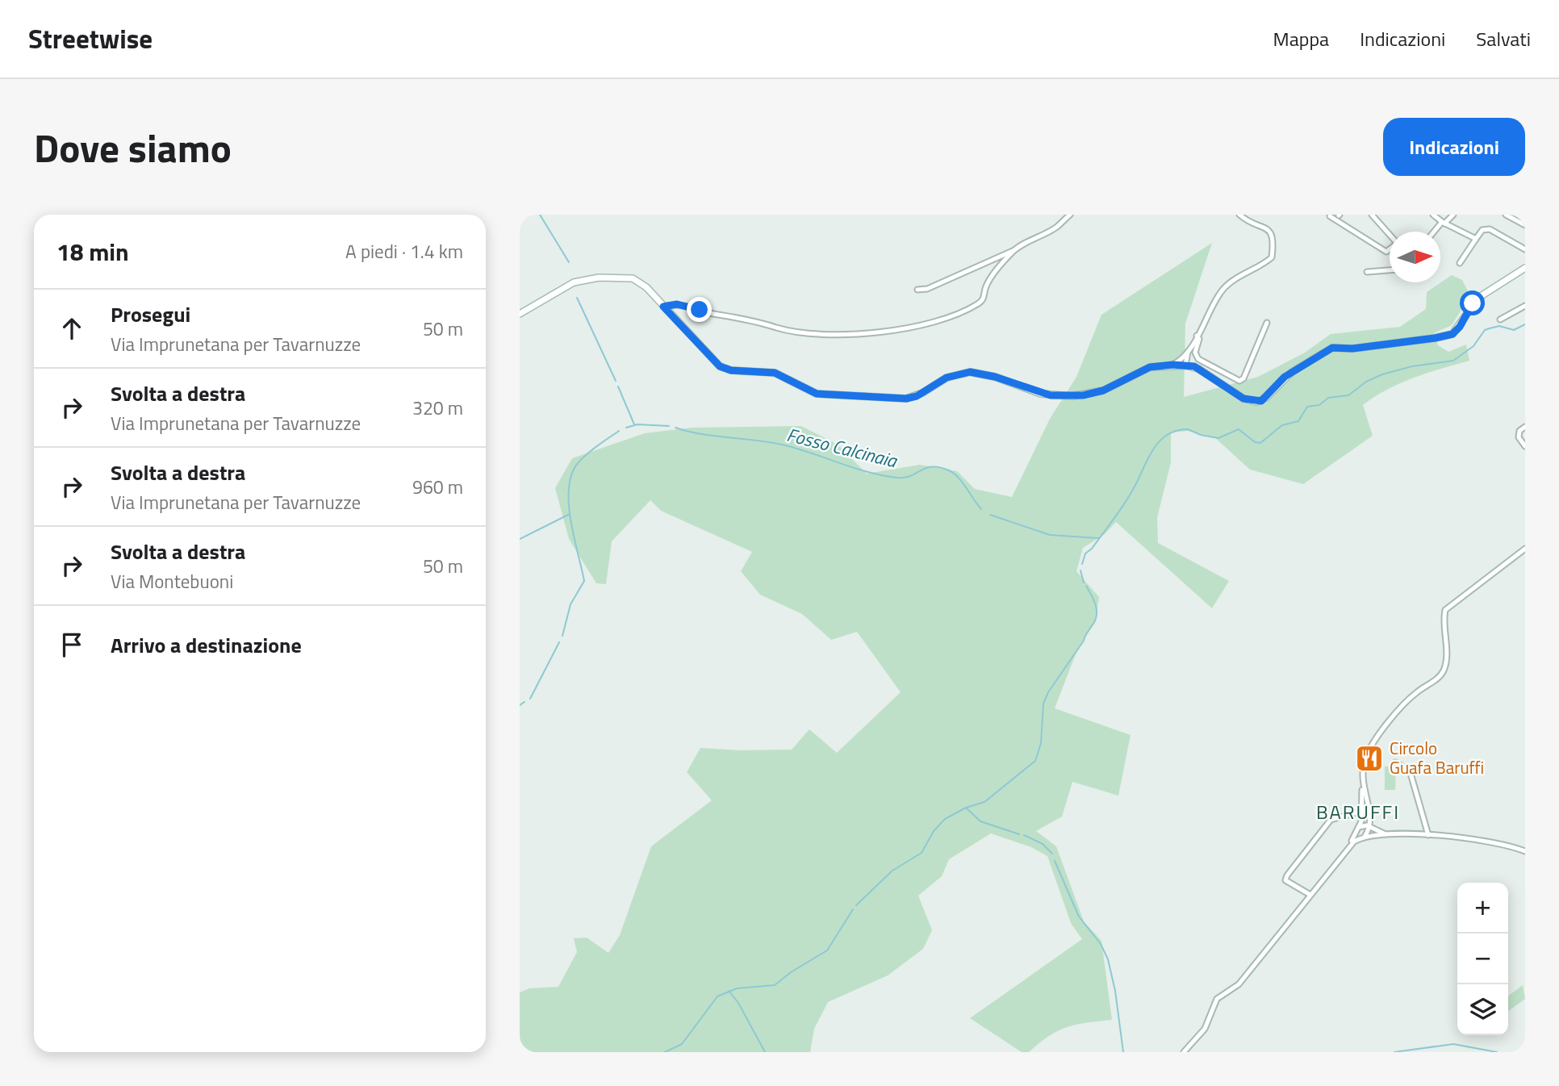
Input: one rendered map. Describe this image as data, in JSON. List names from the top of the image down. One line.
{"districts":["BARUFFI"],"water":["Fosso Calcinaia"],"places":{"restaurant":["Circolo Guafa Baruffi"]},"north":"right","page":{"header":"Streetwise","nav":["Mappa","Indicazioni","Salvati"],"title":"Dove siamo","buttons":"Indicazioni","heading":["18 min","A piedi · 1.4 km"],"list":[["Prosegui","Via Imprunetana per Tavarnuzze","50 m"],["Svolta a destra","Via Imprunetana per Tavarnuzze","320 m"],["Svolta a destra","Via Imprunetana per Tavarnuzze","960 m"],["Svolta a destra","Via Montebuoni","50 m"],"Arrivo a destinazione"],"map_buttons":["+","−"]}}
